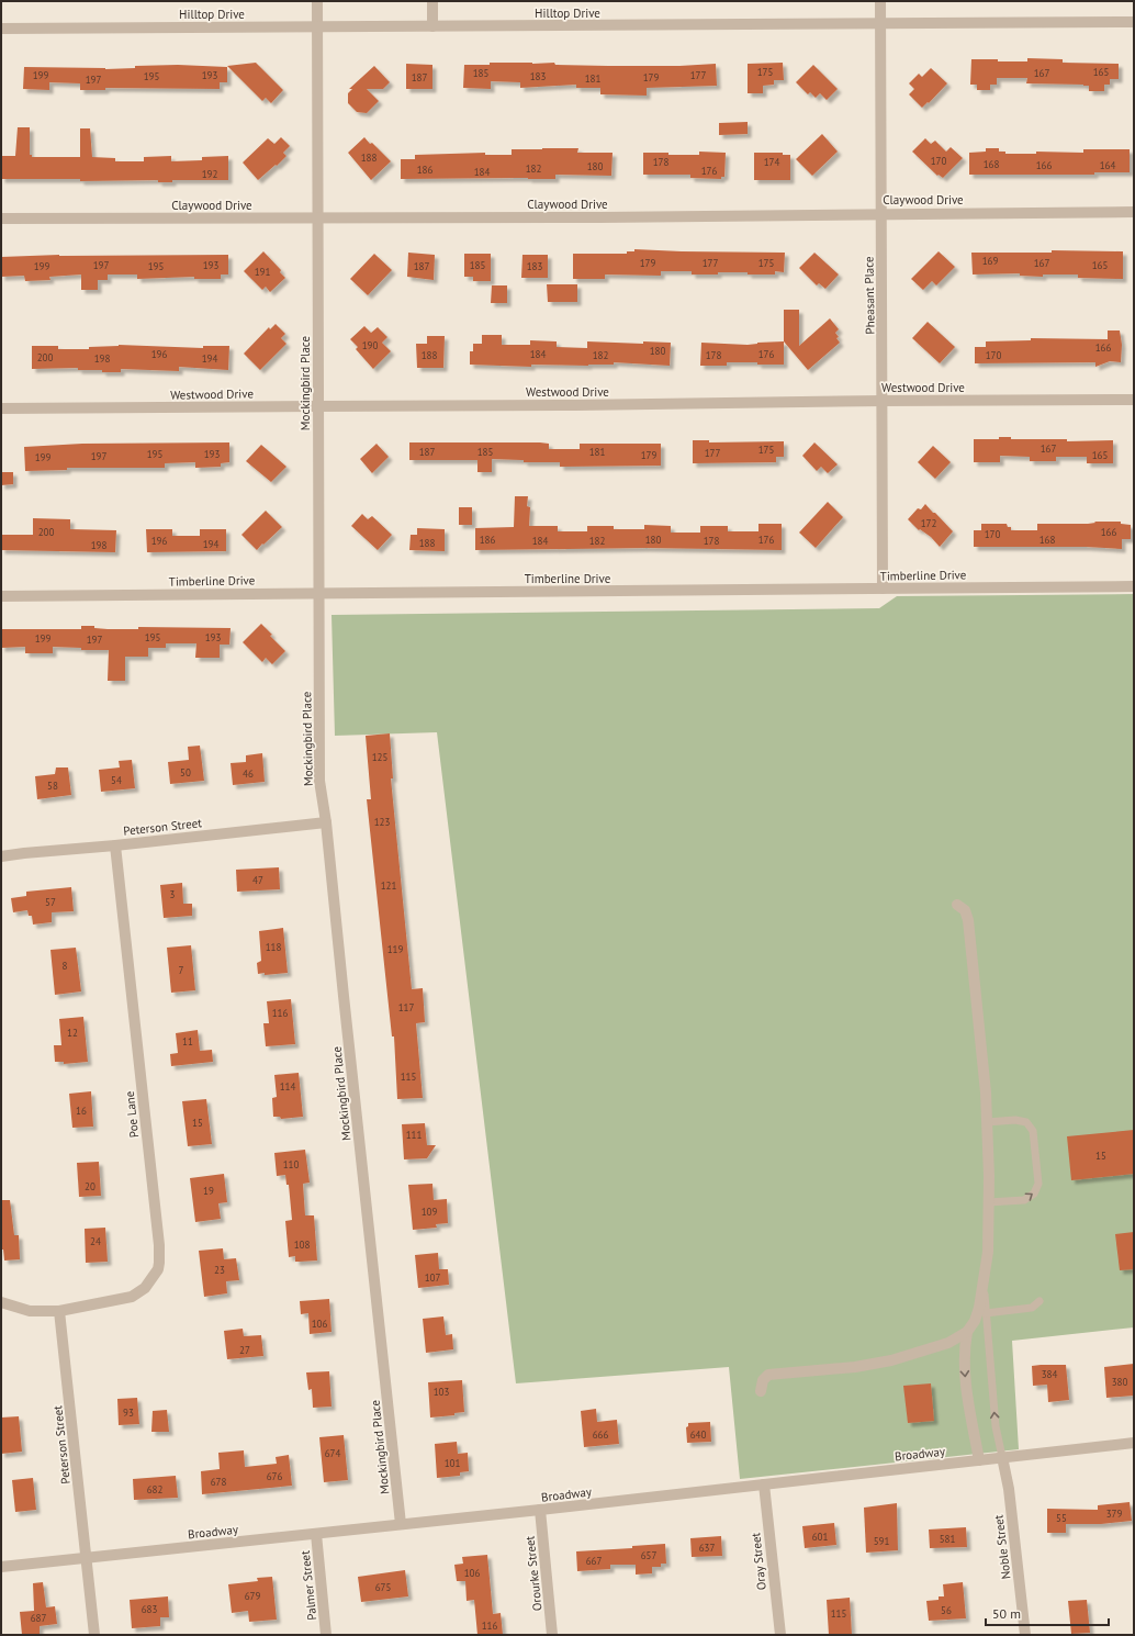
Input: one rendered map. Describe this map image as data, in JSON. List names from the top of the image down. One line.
{"streets":{"street":["Hilltop Drive","Claywood Drive","Pheasant Place","Mockingbird Place","Westwood Drive","Timberline Drive","Peterson Street","Poe Lane","Broadway","Noble Street","Oray Street","Orourke Street","Palmer Street"]},"crossings":[["Hilltop Drive","Pheasant Place"],["Hilltop Drive","Mockingbird Place"],["Claywood Drive","Pheasant Place"],["Claywood Drive","Mockingbird Place"],["Pheasant Place","Westwood Drive"],["Pheasant Place","Timberline Drive"],["Mockingbird Place","Westwood Drive"],["Mockingbird Place","Timberline Drive"],["Mockingbird Place","Peterson Street"],["Mockingbird Place","Broadway"],["Peterson Street","Poe Lane"],["Peterson Street","Broadway"],["Broadway","Noble Street"],["Broadway","Oray Street"],["Broadway","Orourke Street"],["Broadway","Palmer Street"]],"house_numbers":["175","165","185","167","199","193","177","195","183","187","179","181","197","188","170","178","174","168","166","164","180","182","186","176","184","192","169","179","177","175","167","197","193","185","165","199","195","187","183","191","190","166","180","196","184","176","188","182","178","170","200","198","194","167","175","187","185","181","177","195","193","179","165","197","199","172","200","166","170","186","180","176","168","196","184","182","178","188","194","198","195","193","199","197","125","50","46","54","58","123","47","121","3","57","118","119","8","7","117","116","12","11","115","114","16","15","111","15","110","20","19","109","24","108","23","107","106","27","384","380","103","93","666","640","674","101","676","678","682","379","55","601","581","591","637","657","667","106","675","679","683","56","115","687","116"],"scale_bar":"50 m"}
